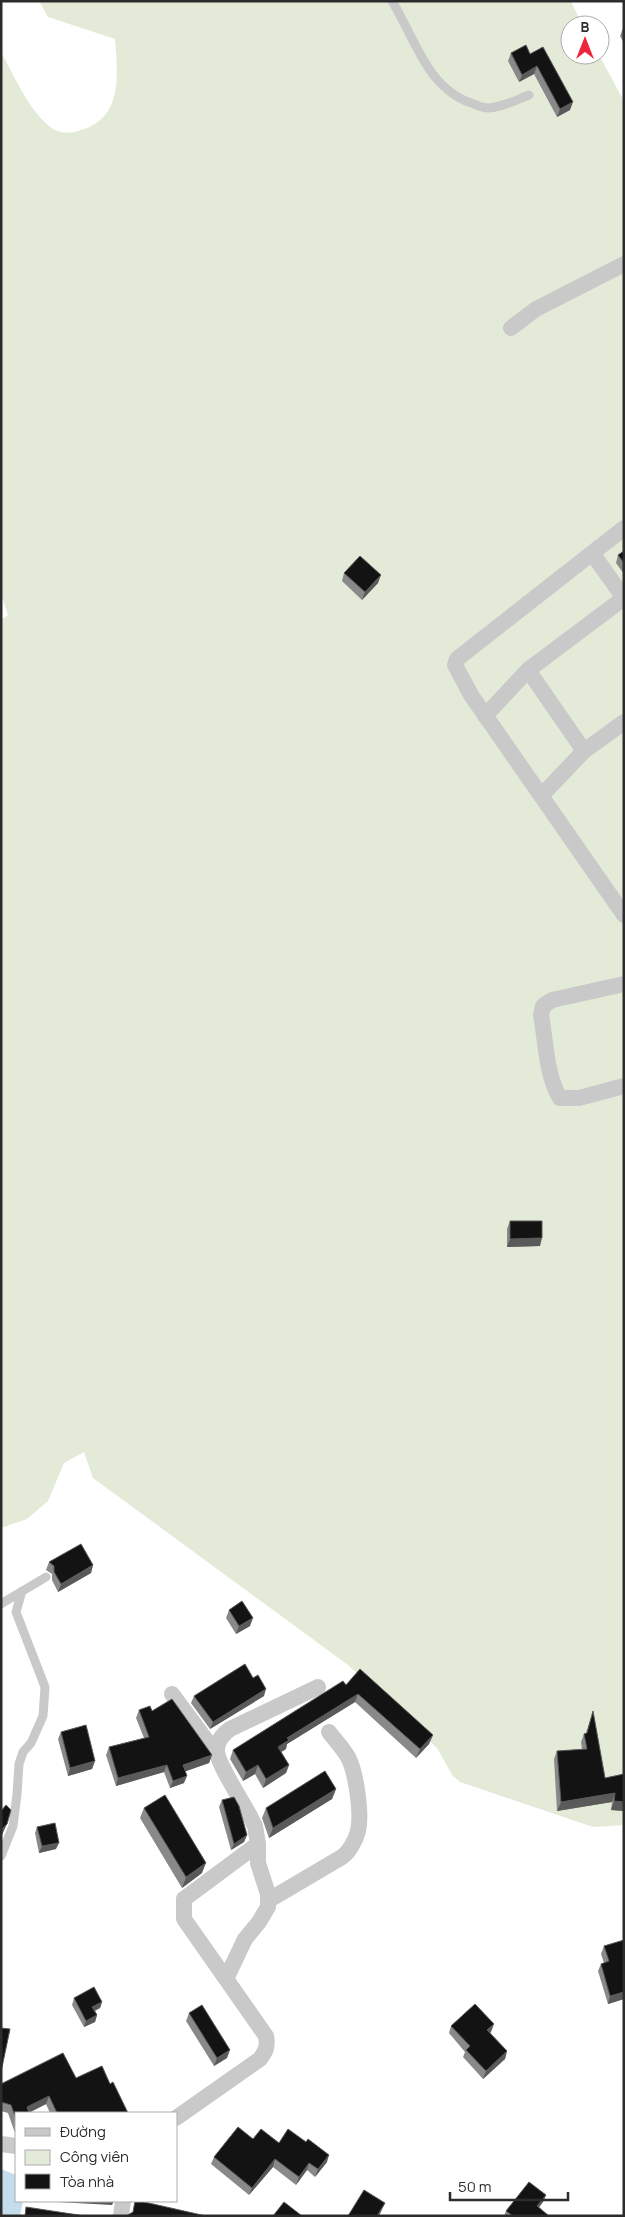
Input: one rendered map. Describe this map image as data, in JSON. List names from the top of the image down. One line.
{"legend":["Đường","Công viên","Tòa nhà"],"scale_bar":"50 m","north":"top"}
